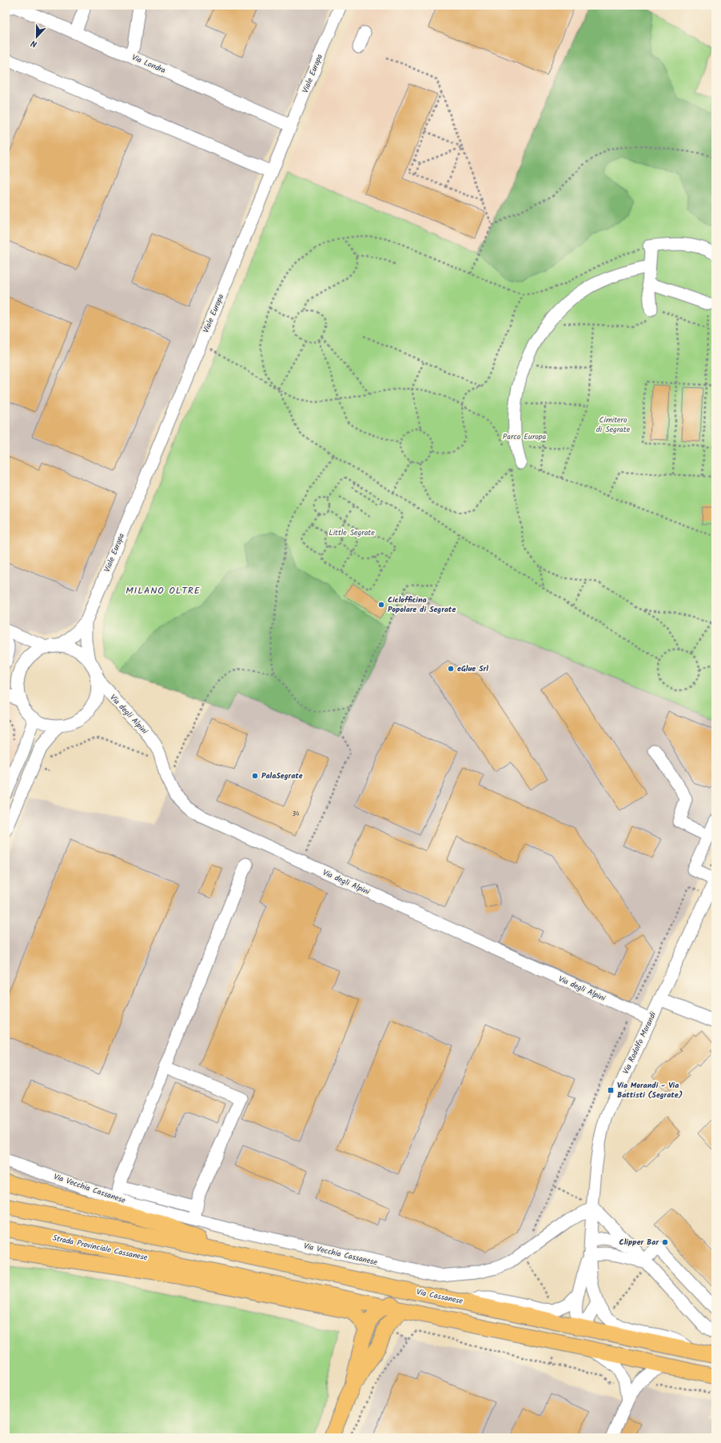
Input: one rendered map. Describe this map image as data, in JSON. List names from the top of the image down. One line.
{"streets":{"main road":["Strada Provinciale Cassanese","Via Cassanese"],"street":["Via Londra","Viale Europa","Via degli Alpini","Via Rodolfo Morandi","Via Vecchia Cassanese"]},"crossings":[["Via Londra","Viale Europa"],["Viale Europa","Via degli Alpini"],["Via degli Alpini","Via Rodolfo Morandi"],["Via Rodolfo Morandi","Via Vecchia Cassanese"],["Via Rodolfo Morandi","Via Cassanese"]],"districts":["MILANO OLTRE"],"parks":["Cimitero di Segrate","Parco Europa","Little Segrate"],"places":{"other":["Ciclofficina Popolare di Segrate","eGlue Srl","PalaSegrate","Clipper Bar"],"transit":["Via Morandi - Via Battisti (Segrate)"]},"house_numbers":["34"],"north":"bottom"}
